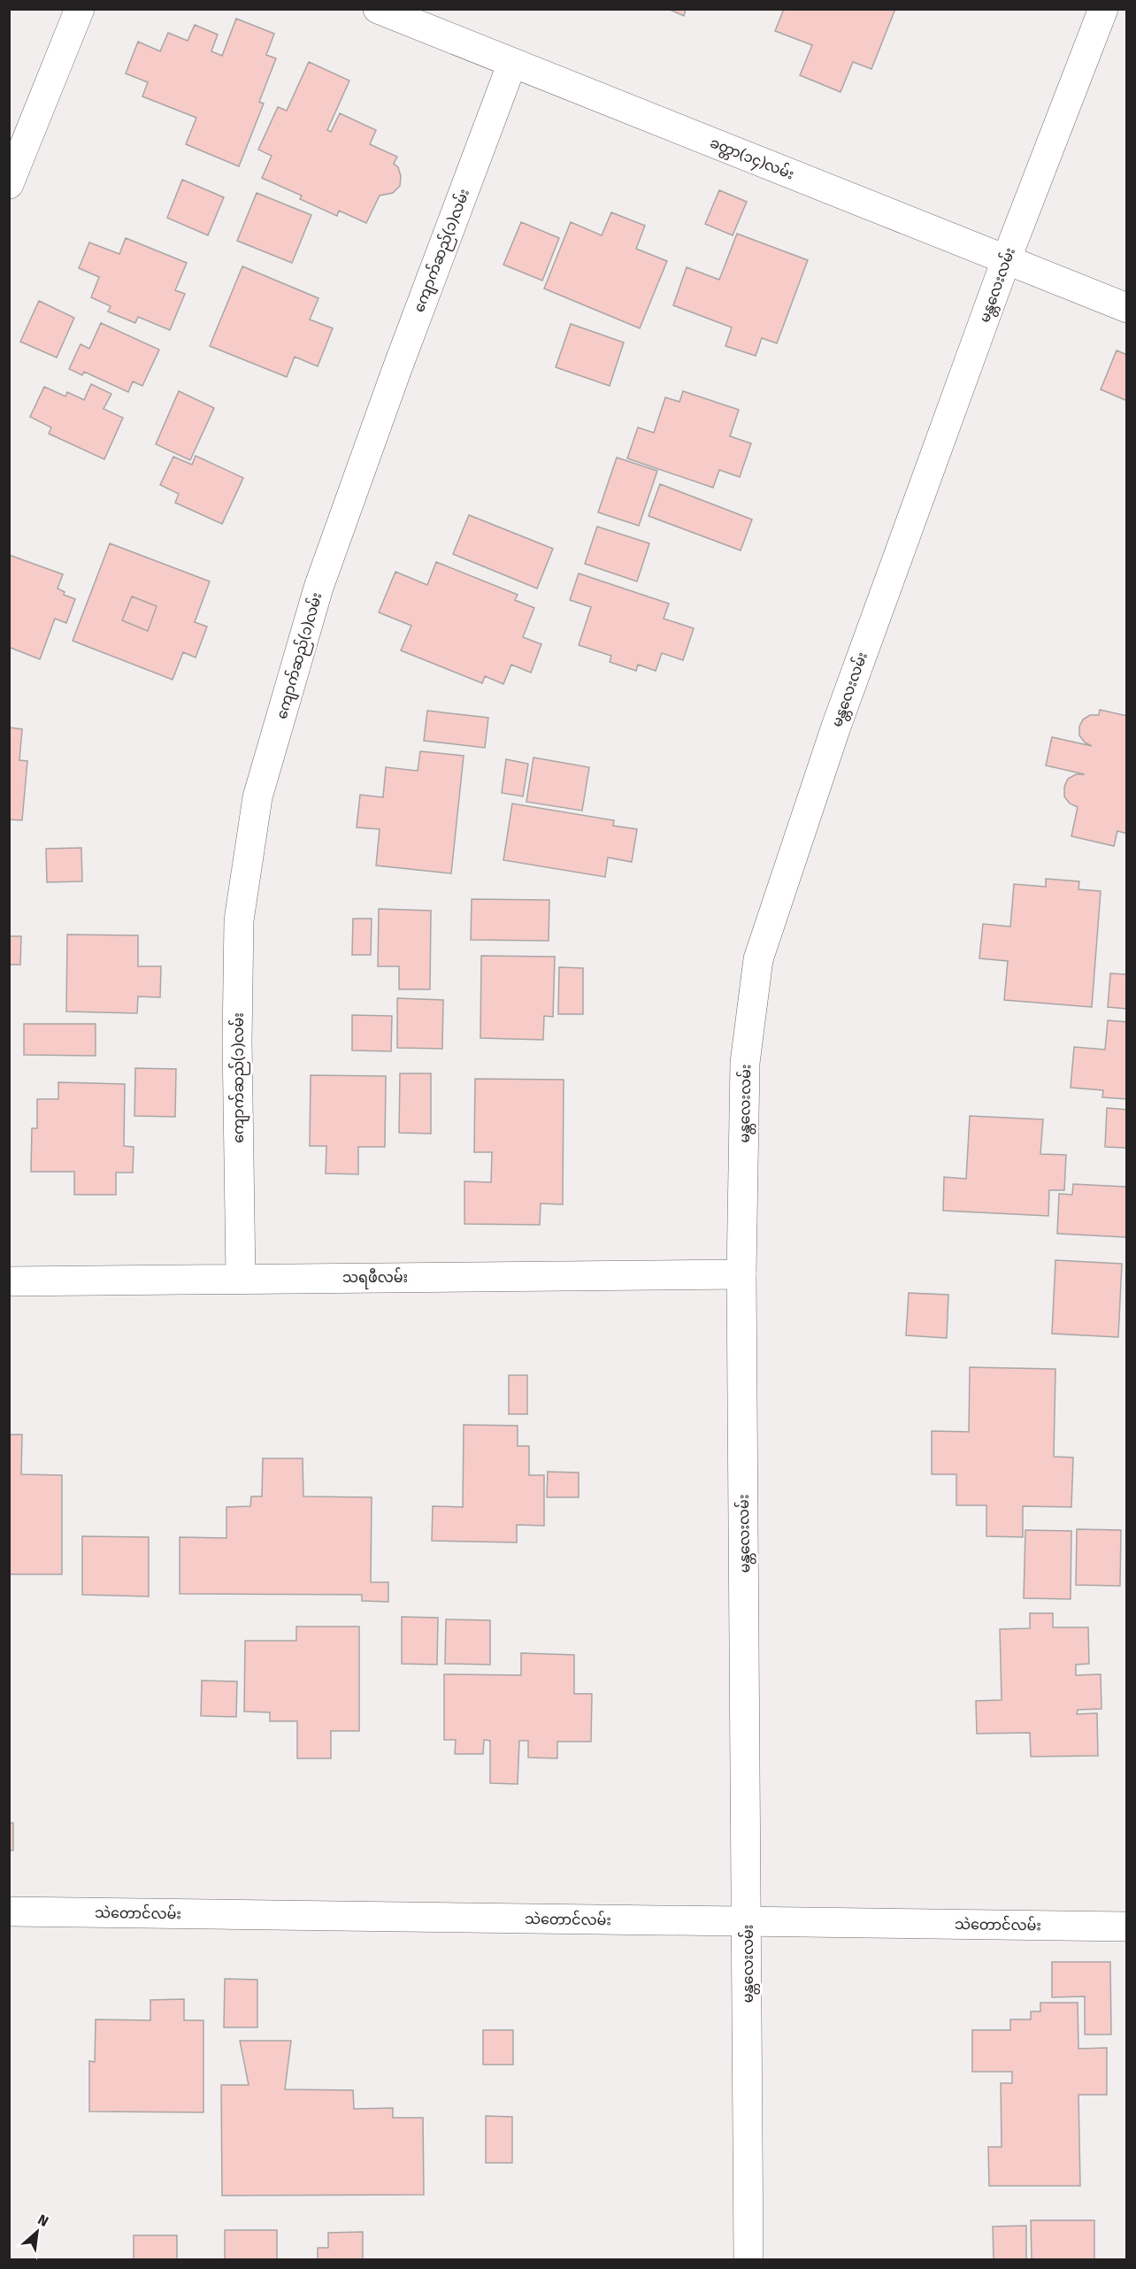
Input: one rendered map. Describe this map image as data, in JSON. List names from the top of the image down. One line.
{"streets":{"street":["ခတ္တာ(၁၄)လမ်း","ကျောက်ဆည်(၁)လမ်း","မန္တလေးလမ်း","သရဖီလမ်း","သဲတောင်လမ်း"]},"crossings":[["ခတ္တာ(၁၄)လမ်း","ကျောက်ဆည်(၁)လမ်း"],["ခတ္တာ(၁၄)လမ်း","မန္တလေးလမ်း"],["ကျောက်ဆည်(၁)လမ်း","သရဖီလမ်း"],["မန္တလေးလမ်း","သရဖီလမ်း"],["မန္တလေးလမ်း","သဲတောင်လမ်း"]],"north":"top right"}
